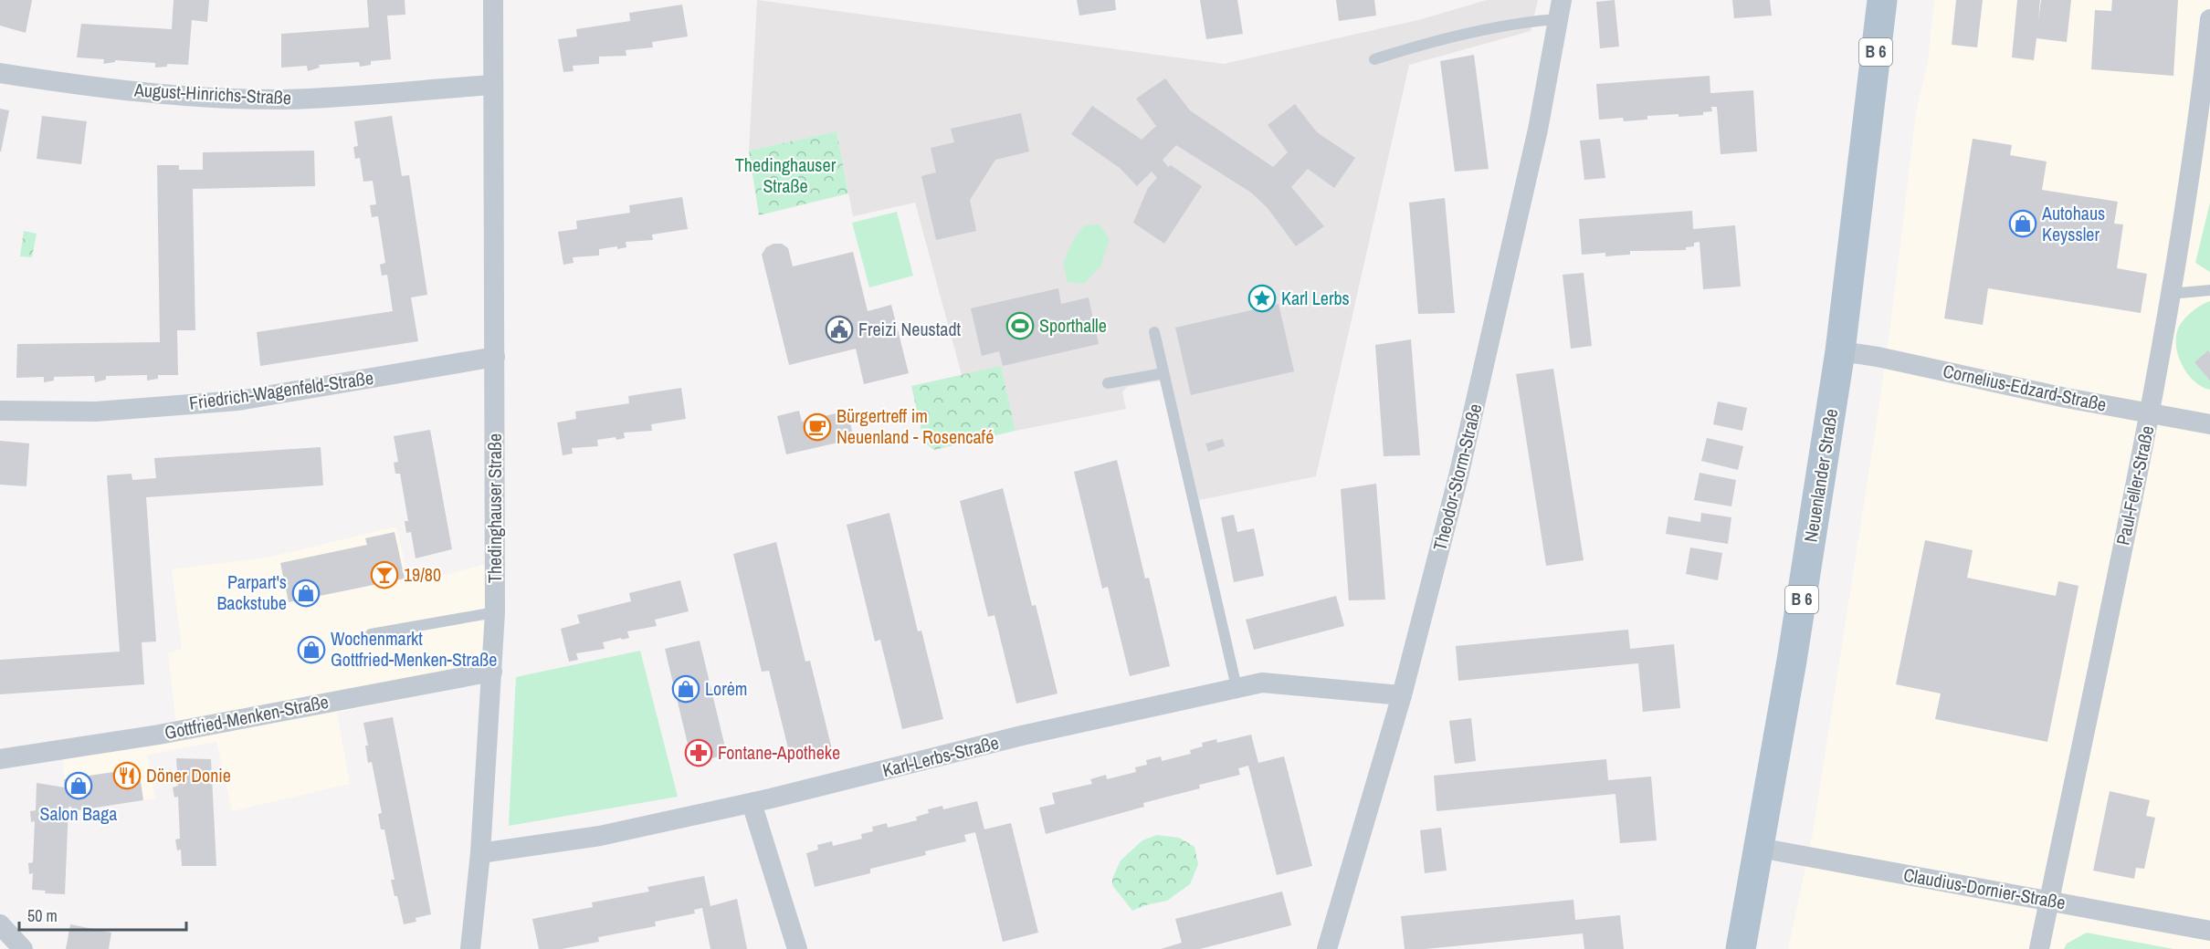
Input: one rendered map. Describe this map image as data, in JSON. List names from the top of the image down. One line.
{"streets":{"main road":["B 6","Neuenlander Straße"],"street":["August-Hinrichs-Straße","Cornelius-Edzard-Straße","Friedrich-Wagenfeld-Straße","Theodor-Storm-Straße","Paul-Feller-Straße","Thedinghauser Straße","Gottfried-Menken-Straße","Karl-Lerbs-Straße","Claudius-Dornier-Straße"]},"crossings":[["August-Hinrichs-Straße","Thedinghauser Straße"],["Cornelius-Edzard-Straße","Neuenlander Straße"],["Cornelius-Edzard-Straße","Paul-Feller-Straße"],["Friedrich-Wagenfeld-Straße","Thedinghauser Straße"],["Neuenlander Straße","Claudius-Dornier-Straße"],["Theodor-Storm-Straße","Karl-Lerbs-Straße"],["Paul-Feller-Straße","Claudius-Dornier-Straße"],["Thedinghauser Straße","Gottfried-Menken-Straße"],["Thedinghauser Straße","Karl-Lerbs-Straße"]],"parks":["Thedinghauser Straße"],"places":{"shop":["Autohaus Keyssler","Parpart's Backstube","Wochenmarkt Gottfried-Menken-Straße","Lorėm","Salon Baga"],"place":["Karl Lerbs"],"sports":["Sporthalle"],"public building":["Freizi Neustadt"],"cafe":["Bürgertreff im Neuenland - Rosencafé"],"bar":["19/80"],"pharmacy":["Fontane-Apotheke"],"restaurant":["Döner Donie"]},"scale_bar":"50 m"}
